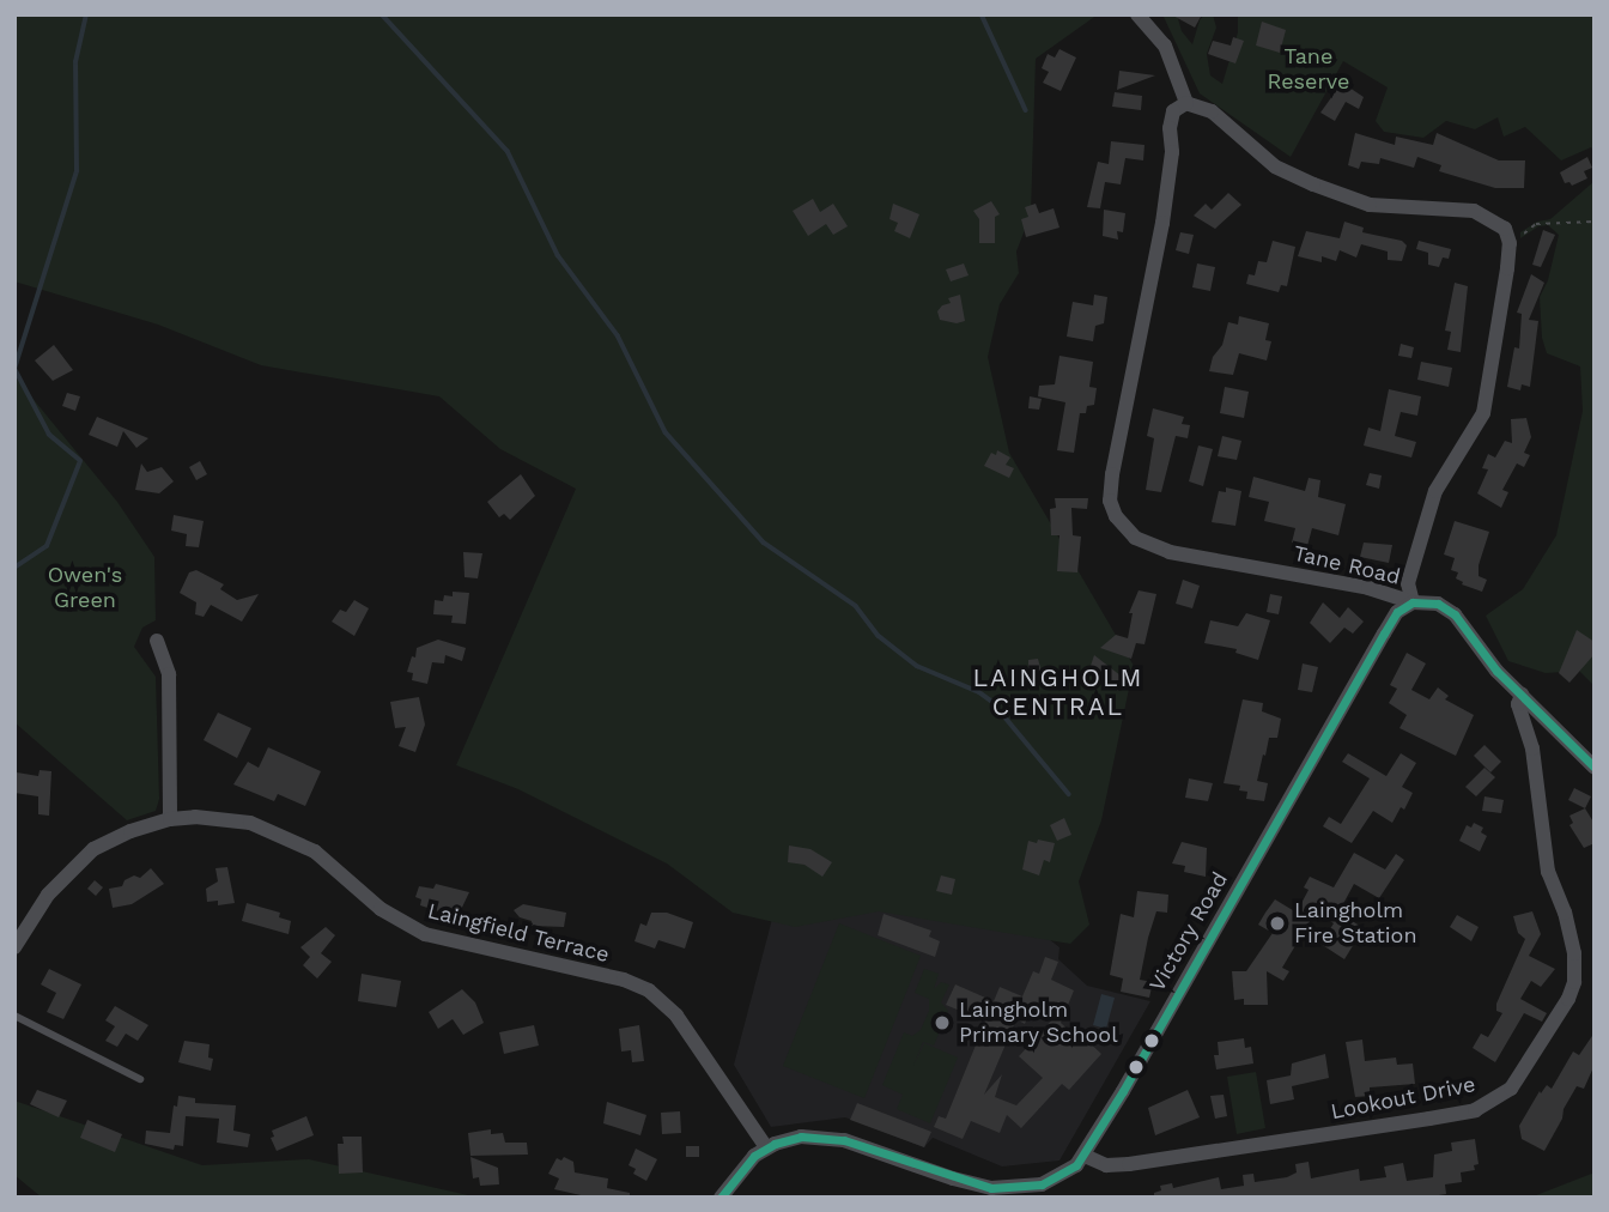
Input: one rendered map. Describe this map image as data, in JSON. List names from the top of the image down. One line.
{"streets":{"street":["Tane Road","Victory Road","Laingfield Terrace","Lookout Drive"]},"crossings":[["Tane Road","Victory Road"],["Victory Road","Laingfield Terrace"],["Victory Road","Lookout Drive"]],"districts":["LAINGHOLM CENTRAL"],"parks":["Tane Reserve","Owen's Green"],"places":["Laingholm Fire Station","Laingholm Primary School"]}
